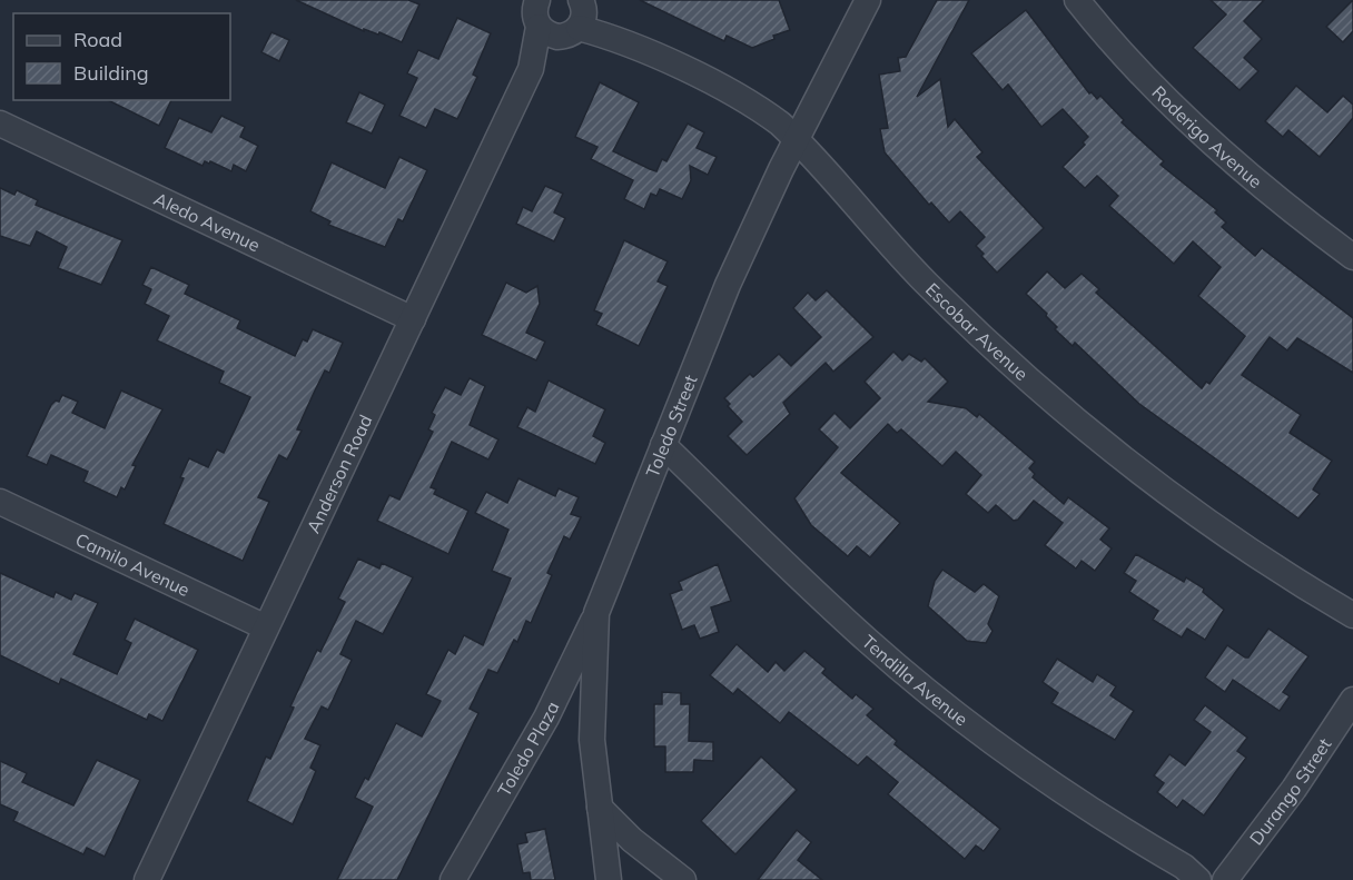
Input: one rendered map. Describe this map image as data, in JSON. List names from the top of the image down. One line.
{"streets":{"street":["Roderigo Avenue","Aledo Avenue","Escobar Avenue","Toledo Street","Anderson Road","Camilo Avenue","Tendilla Avenue","Toledo Plaza","Durango Street"]},"crossings":[["Aledo Avenue","Anderson Road"],["Escobar Avenue","Toledo Street"],["Escobar Avenue","Anderson Road"],["Toledo Street","Tendilla Avenue"],["Toledo Street","Toledo Plaza"],["Anderson Road","Camilo Avenue"]],"legend":["Road","Building"]}
